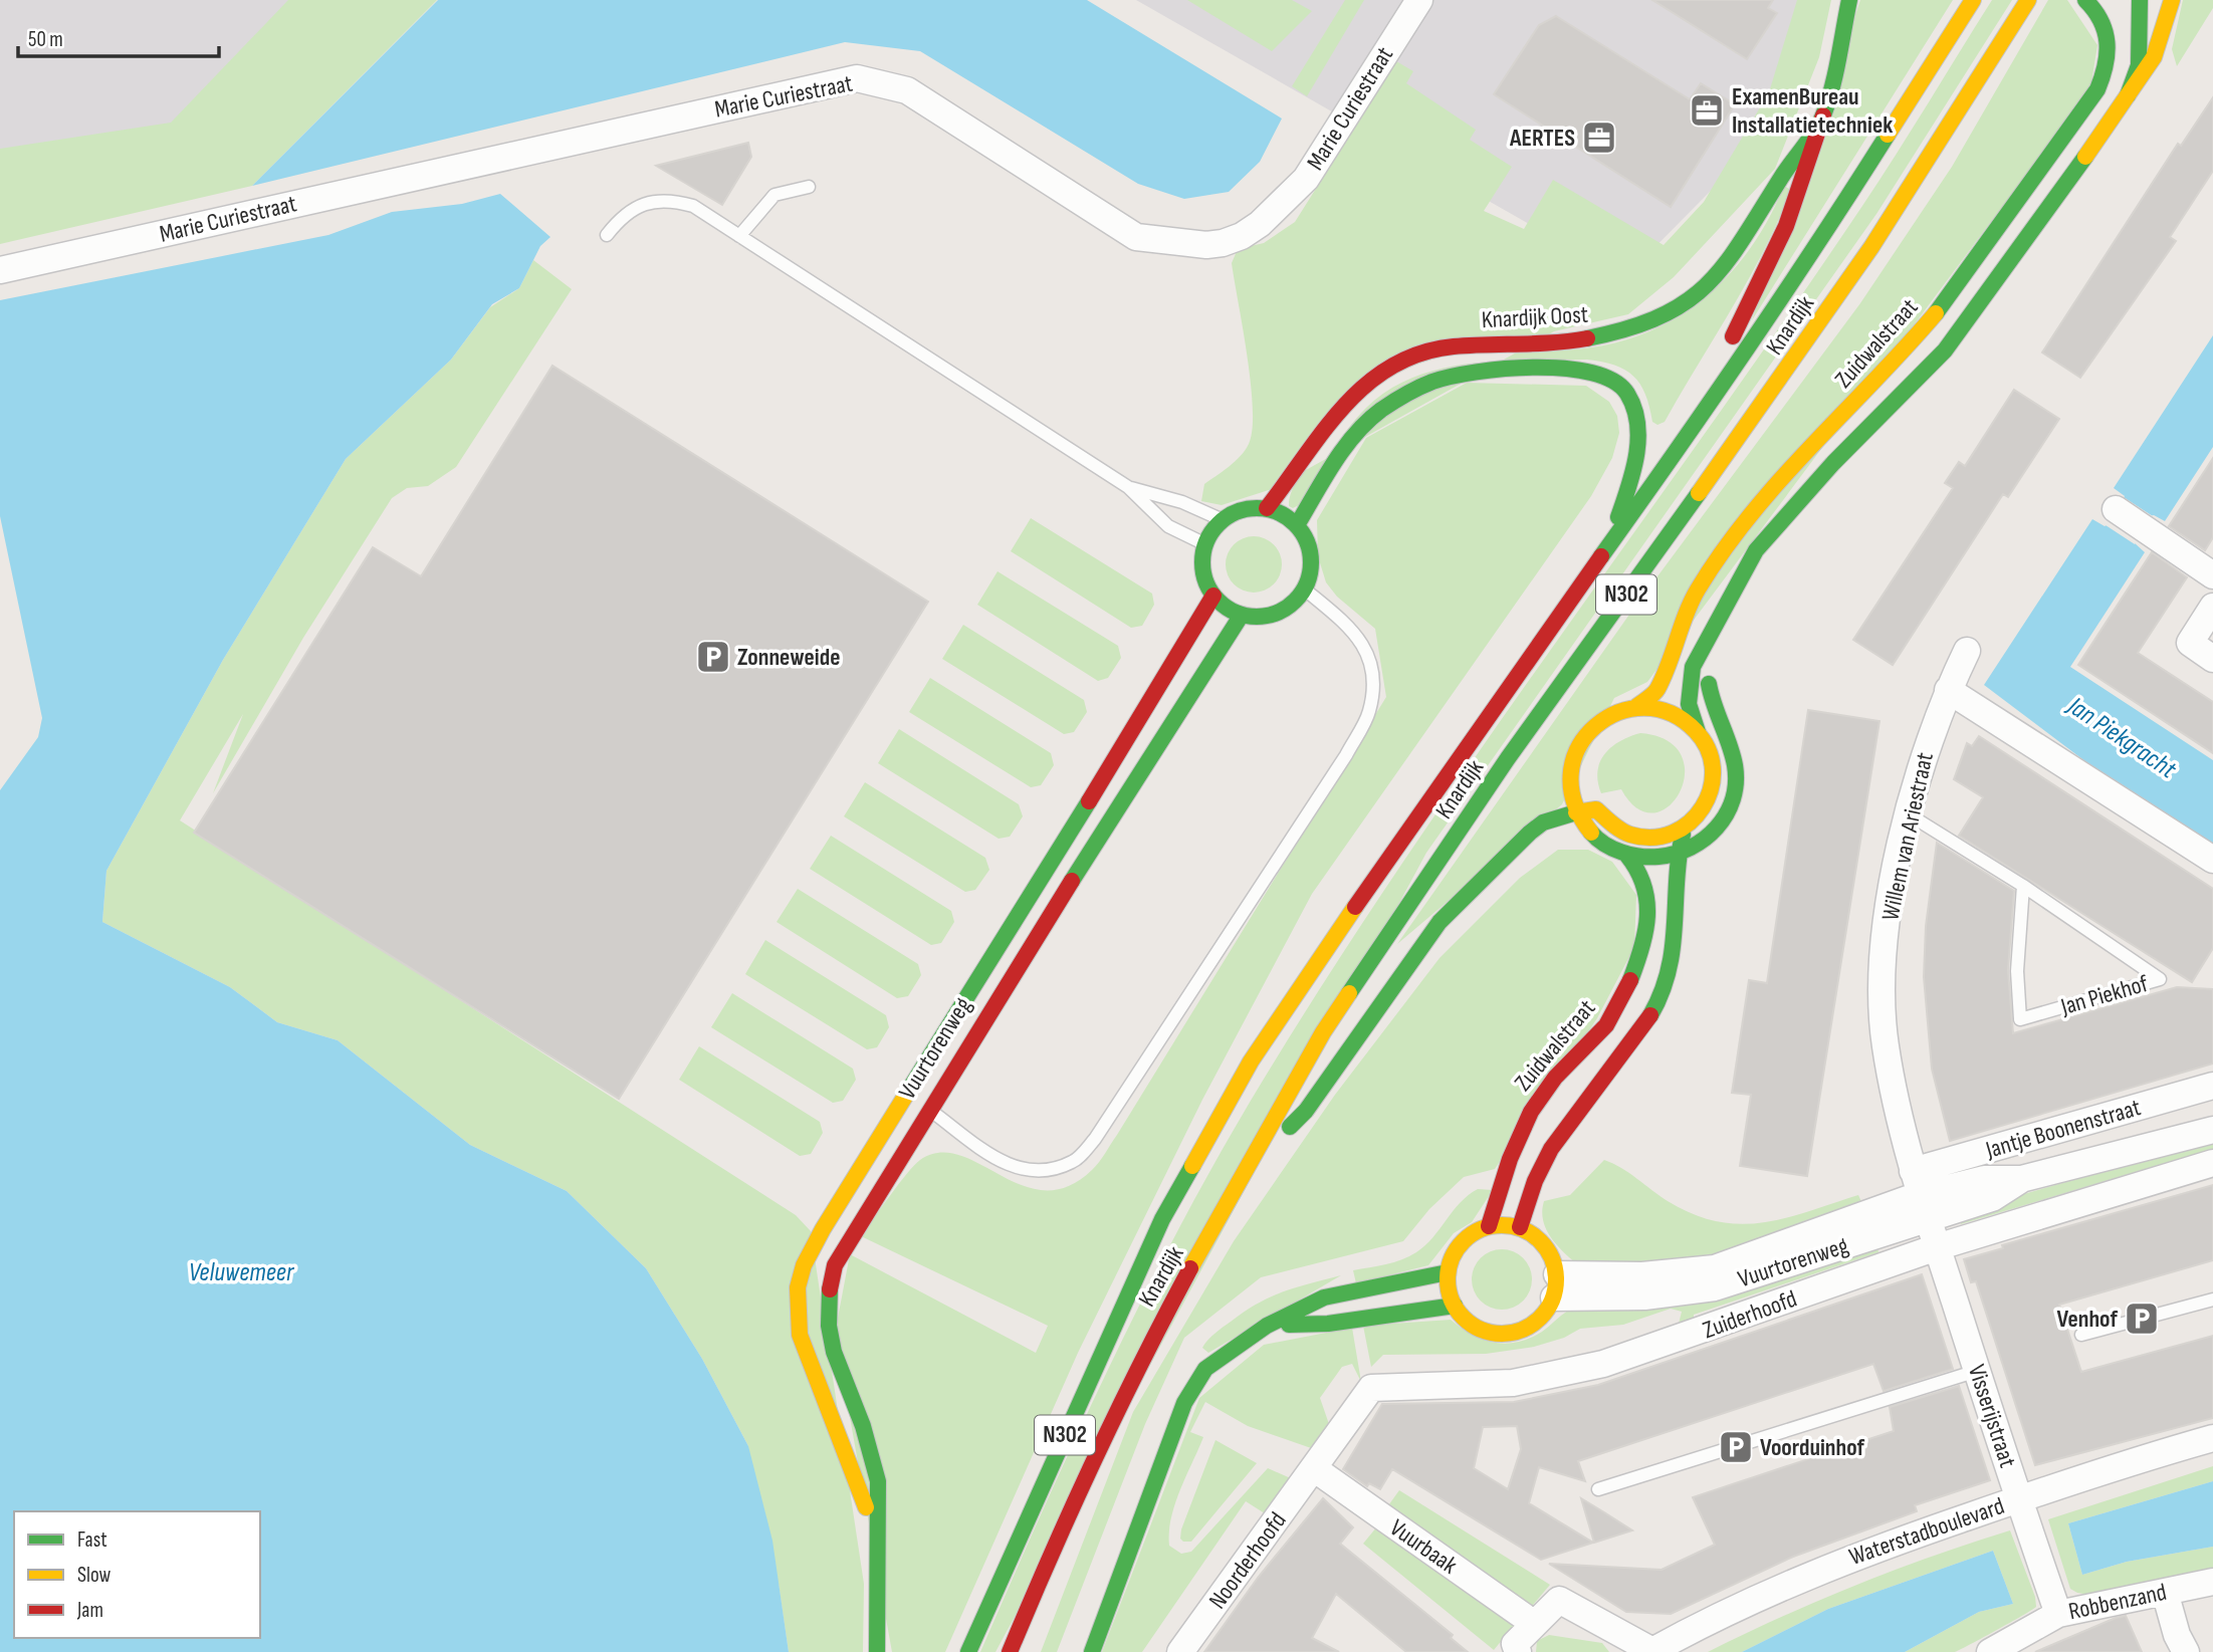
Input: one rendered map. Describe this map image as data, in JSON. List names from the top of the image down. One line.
{"streets":{"street":["Marie Curiestraat","Knardijk Oost","Knardijk","Zuidwalstraat","N302","Willem van Ariestraat","Vuurtorenweg","Jantje Boonenstraat","Zuiderhoofd","Visserijstraat","Waterstadboulevard","Vuurbaak","Noorderhoofd","Robbenzand"],"lane":["Jan Piekhof"]},"crossings":[["Knardijk Oost","N302"],["Knardijk Oost","Vuurtorenweg"],["Knardijk","N302"],["Zuidwalstraat","N302"],["Zuidwalstraat","Vuurtorenweg"],["Willem van Ariestraat","Jan Piekhof"],["Willem van Ariestraat","Vuurtorenweg"],["Willem van Ariestraat","Jantje Boonenstraat"],["Willem van Ariestraat","Visserijstraat"],["Vuurtorenweg","Jantje Boonenstraat"],["Vuurtorenweg","Visserijstraat"],["Jantje Boonenstraat","Visserijstraat"],["Zuiderhoofd","Visserijstraat"],["Zuiderhoofd","Vuurbaak"],["Zuiderhoofd","Noorderhoofd"],["Visserijstraat","Waterstadboulevard"],["Visserijstraat","Robbenzand"],["Vuurbaak","Noorderhoofd"]],"water":["Jan Piekgracht","Veluwemeer"],"places":{"office":["ExamenBureau Installatietechniek","AERTES"],"parking":["Zonneweide","Venhof","Voorduinhof"]},"legend":["Fast","Slow","Jam"],"scale_bar":"50 m"}
